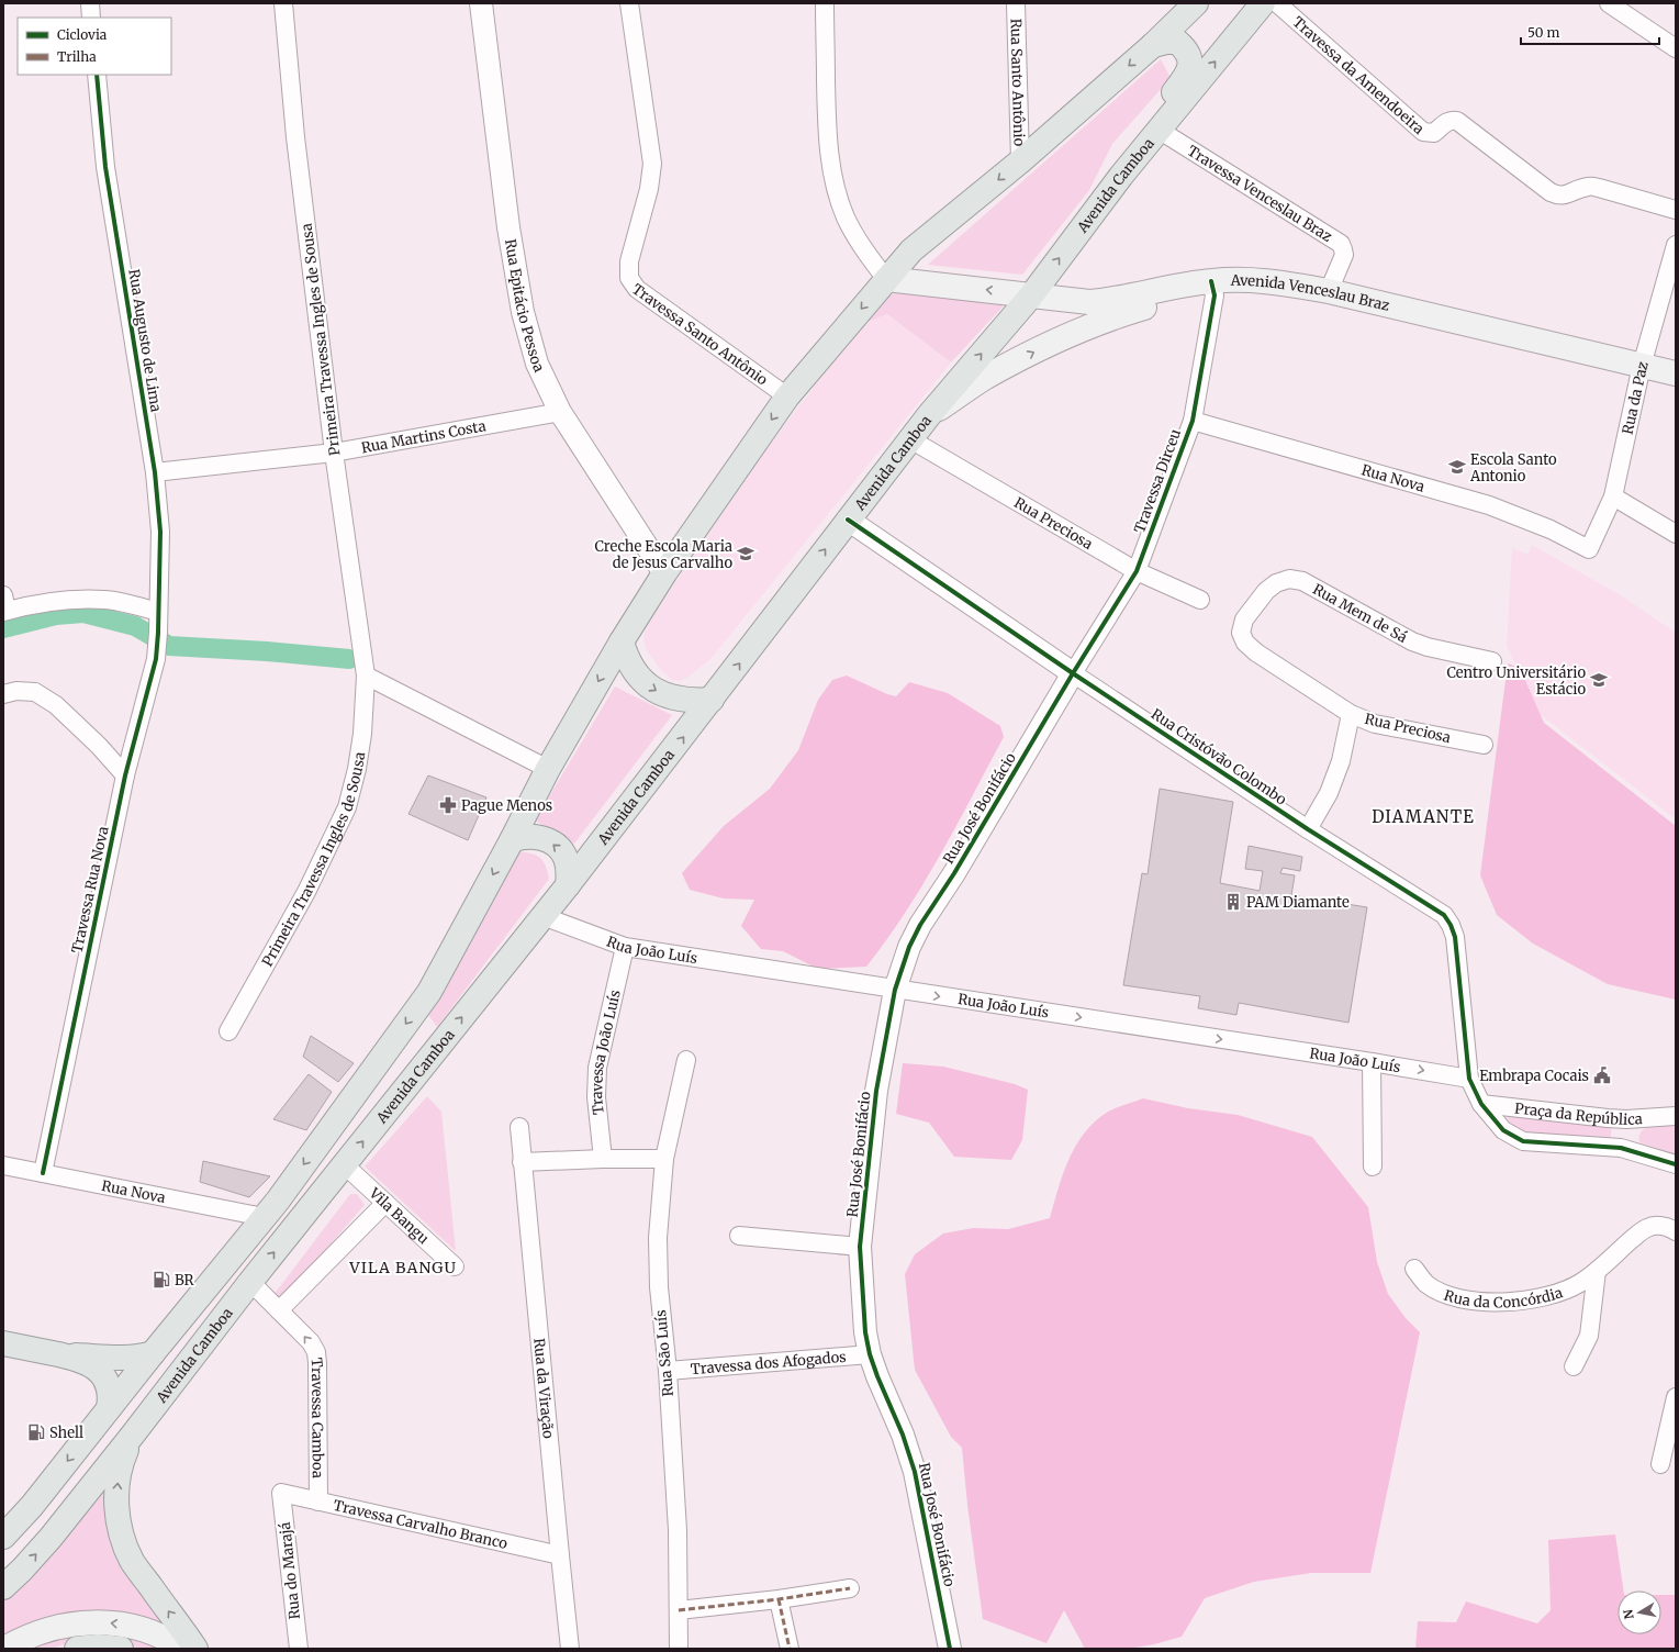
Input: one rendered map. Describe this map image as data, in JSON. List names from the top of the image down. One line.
{"streets":{"main road":["Avenida Camboa","Avenida Venceslau Braz"],"street":["Travessa da Amendoeira","Rua Santo Antônio","Travessa Venceslau Braz","Rua Epitácio Pessoa","Travessa Santo Antônio","Primeira Travessa Ingles de Sousa","Rua Augusto de Lima","Rua da Paz","Rua Martins Costa","Rua Nova","Travessa Dirceu","Rua Preciosa","Rua Mem de Sá","Rua Cristóvão Colombo","Rua José Bonifácio","Travessa Rua Nova","Rua João Luís","Travessa João Luís","Praça da República","Vila Bangu","Rua da Concórdia","Rua São Luís","Travessa dos Afogados","Rua da Viração","Travessa Camboa","Travessa Carvalho Branco","Rua do Marajá"]},"crossings":[["Avenida Camboa","Travessa Venceslau Braz"],["Avenida Camboa","Avenida Venceslau Braz"],["Avenida Camboa","Rua Preciosa"],["Avenida Camboa","Rua Cristóvão Colombo"],["Avenida Camboa","Rua João Luís"],["Avenida Camboa","Vila Bangu"],["Avenida Camboa","Travessa Camboa"],["Travessa Venceslau Braz","Avenida Venceslau Braz"],["Avenida Venceslau Braz","Rua da Paz"],["Avenida Venceslau Braz","Travessa Dirceu"],["Rua Epitácio Pessoa","Rua Martins Costa"],["Primeira Travessa Ingles de Sousa","Rua Martins Costa"],["Rua Augusto de Lima","Rua Martins Costa"],["Rua Augusto de Lima","Travessa Rua Nova"],["Rua da Paz","Rua Nova"],["Rua Nova","Travessa Dirceu"],["Rua Nova","Travessa Rua Nova"],["Travessa Dirceu","Rua Preciosa"],["Travessa Dirceu","Rua Cristóvão Colombo"],["Travessa Dirceu","Rua José Bonifácio"],["Rua Preciosa","Rua Mem de Sá"],["Rua Cristóvão Colombo","Rua José Bonifácio"],["Rua Cristóvão Colombo","Rua João Luís"],["Rua Cristóvão Colombo","Praça da República"],["Rua José Bonifácio","Rua João Luís"],["Rua José Bonifácio","Travessa dos Afogados"],["Rua João Luís","Travessa João Luís"],["Rua João Luís","Praça da República"],["Rua São Luís","Travessa dos Afogados"],["Rua da Viração","Travessa Carvalho Branco"],["Travessa Camboa","Travessa Carvalho Branco"],["Travessa Carvalho Branco","Rua do Marajá"]],"one_way":["Rua João Luís","Travessa Camboa"],"districts":["DIAMANTE","VILA BANGU"],"places":{"school or university":["Escola Santo Antonio","Creche Escola Maria de Jesus Carvalho","Centro Universitário Estácio"],"pharmacy":["Pague Menos"],"building":["PAM Diamante"],"public building":["Embrapa Cocais"],"fuel station":["BR","Shell"]},"legend":["Ciclovia","Trilha"],"scale_bar":"50 m","north":"left"}
